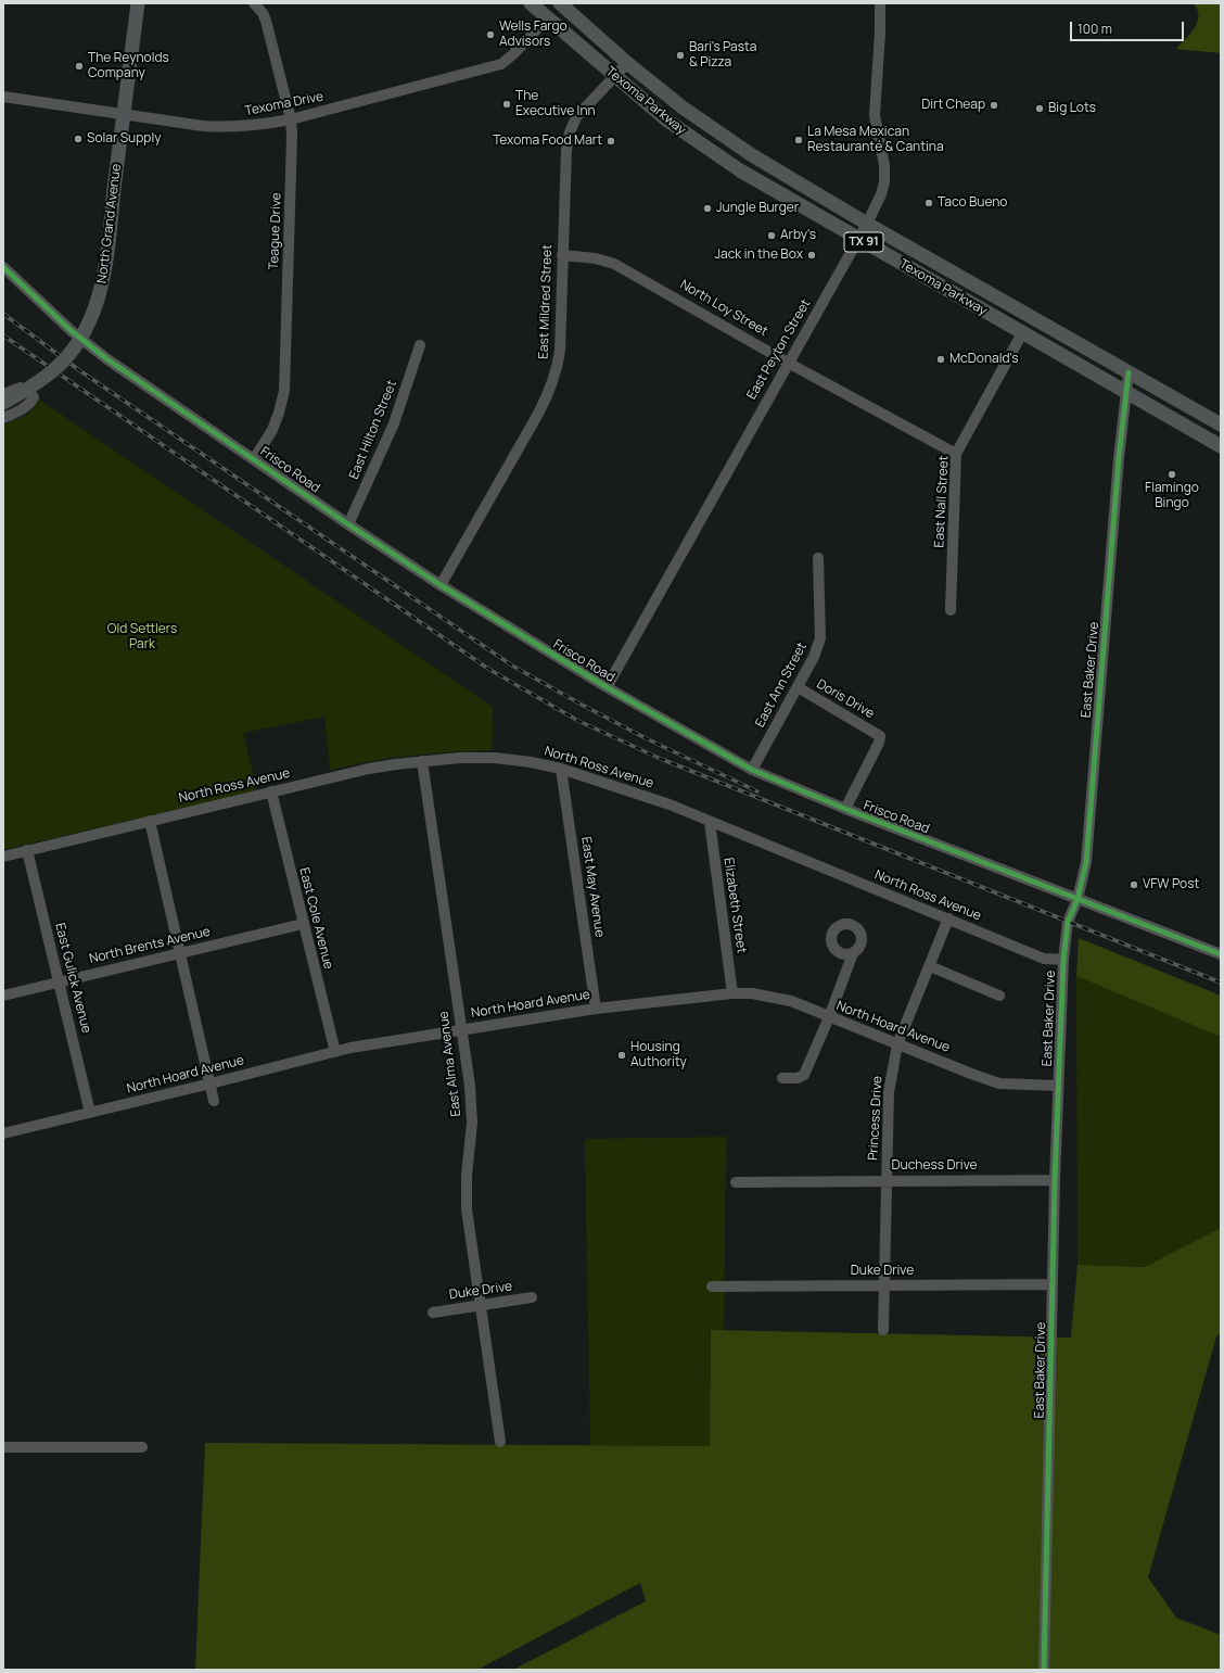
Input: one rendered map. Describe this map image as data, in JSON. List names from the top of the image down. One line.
{"streets":{"main road":["Texoma Parkway","North Grand Avenue","TX 91"],"street":["Texoma Drive","Teague Drive","East Mildred Street","North Loy Street","East Peyton Street","East Hilton Street","Frisco Road","East Nall Street","East Baker Drive","East Ann Street","Doris Drive","North Ross Avenue","East May Avenue","Elizabeth Street","East Cole Avenue","North Brents Avenue","East Gulick Avenue","North Hoard Avenue","East Alma Avenue","Princess Drive","Duchess Drive","Duke Drive"]},"crossings":[["Texoma Parkway","Texoma Drive"],["Texoma Parkway","East Mildred Street"],["Texoma Parkway","East Peyton Street"],["Texoma Parkway","East Nall Street"],["Texoma Parkway","East Baker Drive"],["Texoma Drive","North Grand Avenue"],["Texoma Drive","Teague Drive"],["Teague Drive","Frisco Road"],["East Mildred Street","North Loy Street"],["East Mildred Street","Frisco Road"],["North Loy Street","East Peyton Street"],["North Loy Street","East Nall Street"],["East Peyton Street","Frisco Road"],["East Hilton Street","Frisco Road"],["Frisco Road","East Baker Drive"],["Frisco Road","East Ann Street"],["Frisco Road","Doris Drive"],["East Baker Drive","North Ross Avenue"],["East Baker Drive","North Hoard Avenue"],["East Baker Drive","Duchess Drive"],["East Baker Drive","Duke Drive"],["East Ann Street","Doris Drive"],["North Ross Avenue","East May Avenue"],["North Ross Avenue","Elizabeth Street"],["North Ross Avenue","East Cole Avenue"],["North Ross Avenue","East Gulick Avenue"],["North Ross Avenue","East Alma Avenue"],["North Ross Avenue","Princess Drive"],["East May Avenue","North Hoard Avenue"],["Elizabeth Street","North Hoard Avenue"],["East Cole Avenue","North Brents Avenue"],["East Cole Avenue","North Hoard Avenue"],["North Brents Avenue","East Gulick Avenue"],["East Gulick Avenue","North Hoard Avenue"],["North Hoard Avenue","East Alma Avenue"],["North Hoard Avenue","Princess Drive"],["East Alma Avenue","Duke Drive"],["Princess Drive","Duchess Drive"],["Princess Drive","Duke Drive"]],"parks":["Old Settlers Park"],"places":["Wells Fargo Advisors","Bari's Pasta & Pizza","The Reynolds Company","The Executive Inn","Dirt Cheap","Big Lots","Solar Supply","La Mesa Mexican Restauranté & Cantina","Texoma Food Mart","Taco Bueno","Jungle Burger","Arby's","Jack in the Box","McDonald's","Flamingo Bingo","VFW Post","Housing Authority"],"scale_bar":"100 m"}
